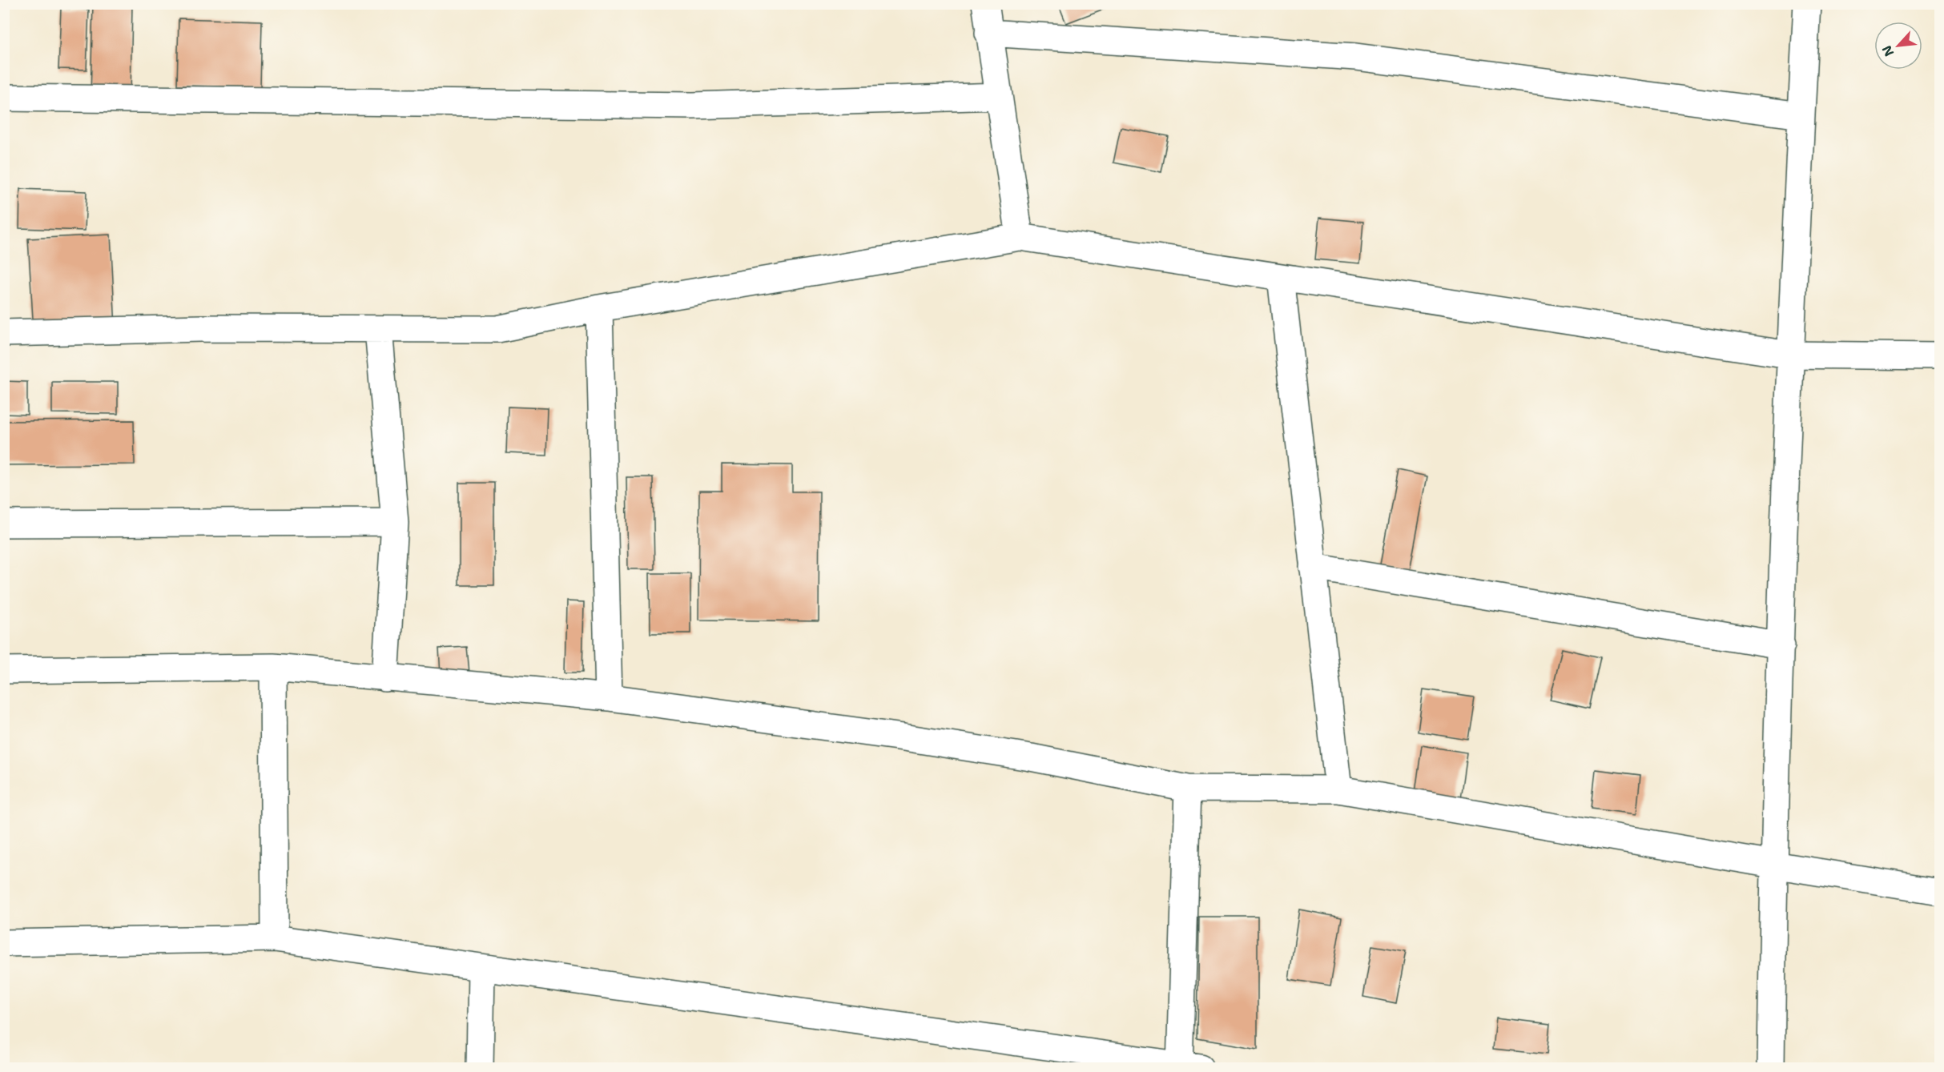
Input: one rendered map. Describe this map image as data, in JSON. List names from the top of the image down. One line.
{"north":"bottom left"}
